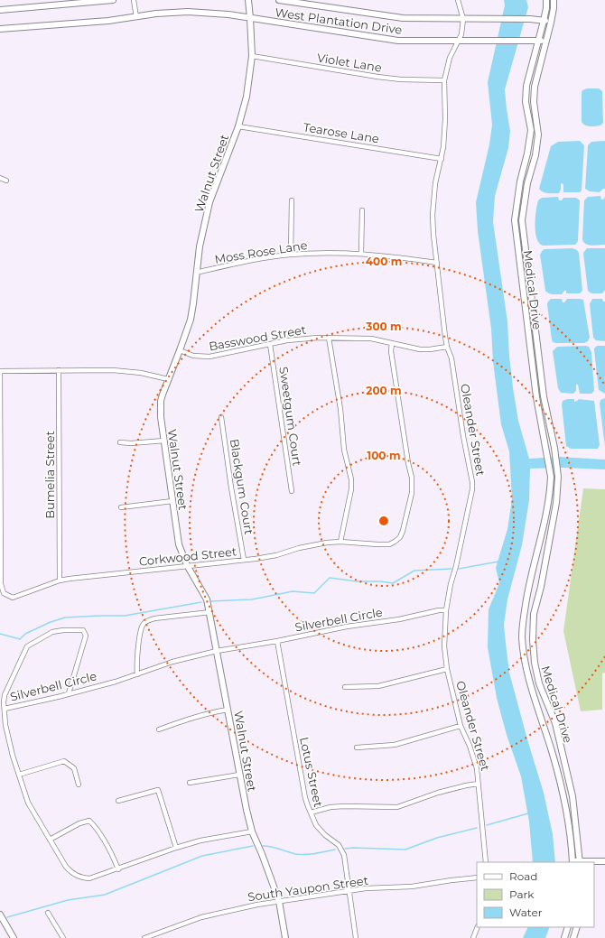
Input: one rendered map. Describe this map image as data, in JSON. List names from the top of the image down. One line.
{"streets":{"street":["West Plantation Drive","Violet Lane","Tearose Lane","Walnut Street","Moss Rose Lane","Medical Drive","Basswood Street","Sweetgum Court","Oleander Street","Bumelia Street","Blackgum Court","Corkwood Street","Silverbell Circle","Lotus Street","South Yaupon Street"]},"crossings":[["West Plantation Drive","Walnut Street"],["West Plantation Drive","Medical Drive"],["West Plantation Drive","Oleander Street"],["Violet Lane","Walnut Street"],["Violet Lane","Oleander Street"],["Tearose Lane","Walnut Street"],["Tearose Lane","Oleander Street"],["Walnut Street","Moss Rose Lane"],["Walnut Street","Basswood Street"],["Walnut Street","Corkwood Street"],["Walnut Street","Silverbell Circle"],["Walnut Street","South Yaupon Street"],["Moss Rose Lane","Oleander Street"],["Basswood Street","Sweetgum Court"],["Basswood Street","Oleander Street"],["Basswood Street","Corkwood Street"],["Oleander Street","Silverbell Circle"],["Bumelia Street","Corkwood Street"],["Blackgum Court","Corkwood Street"],["Silverbell Circle","Lotus Street"],["Lotus Street","South Yaupon Street"]],"legend":["Road","Park","Water"],"rings":["400 m","300 m","200 m","100 m"]}
